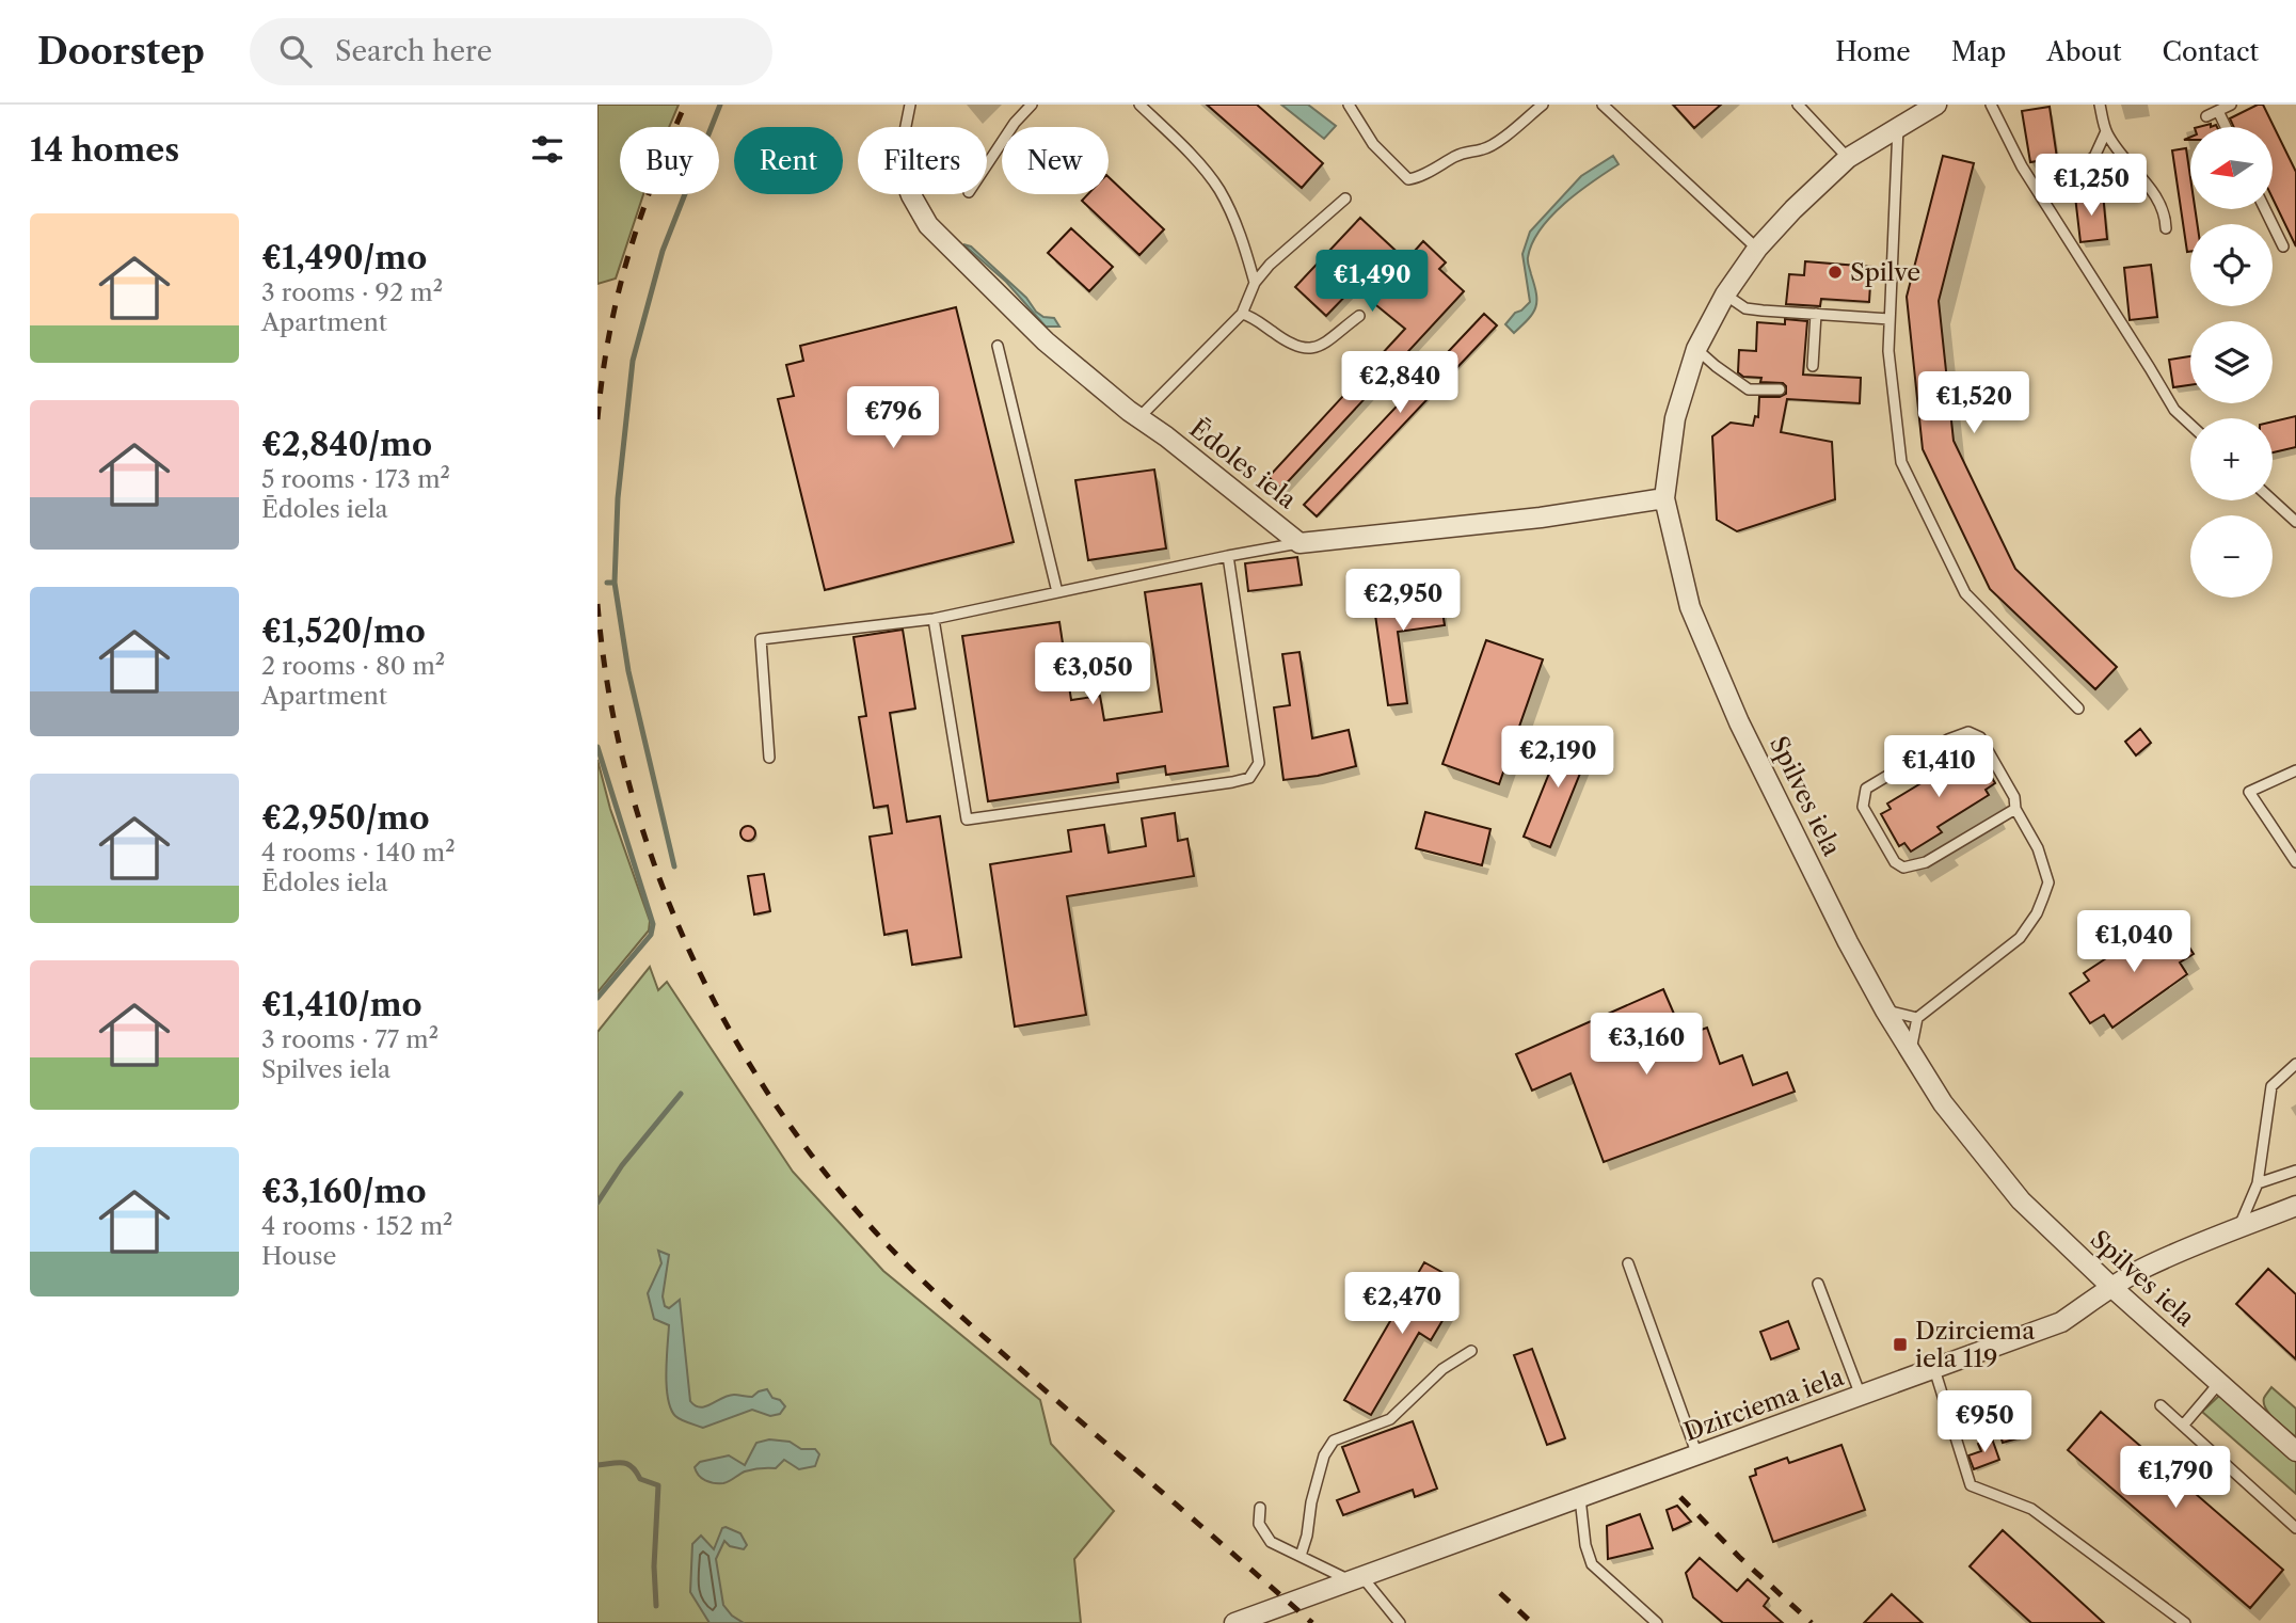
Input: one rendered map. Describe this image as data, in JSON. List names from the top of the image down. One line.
{"streets":{"street":["Ēdoles iela","Spilves iela","Dzirciema iela"]},"crossings":[["Ēdoles iela","Spilves iela"],["Spilves iela","Dzirciema iela"]],"places":{"other":["Spilve"],"transit":["Dzirciema iela 119"]},"north":"left","page":{"header":"Doorstep","search":"Search here","nav":["Home","Map","About","Contact"],"heading":"14 homes","map_buttons":["+","−"],"chip":["Buy","Rent","Filters","New"],"price":["€1,250","€1,490","€2,840","€1,520","€796","€2,950","€3,050","€2,190","€1,410","€1,040","€3,160","€2,470","€950","€1,790"],"list":[{"name":"€1,490/mo","note":"3 rooms · 92 m² · Apartment"},{"name":"€2,840/mo","note":"5 rooms · 173 m² · Ēdoles iela"},{"name":"€1,520/mo","note":"2 rooms · 80 m² · Apartment"},{"name":"€2,950/mo","note":"4 rooms · 140 m² · Ēdoles iela"},{"name":"€1,410/mo","note":"3 rooms · 77 m² · Spilves iela"},{"name":"€3,160/mo","note":"4 rooms · 152 m² · House"}]}}
